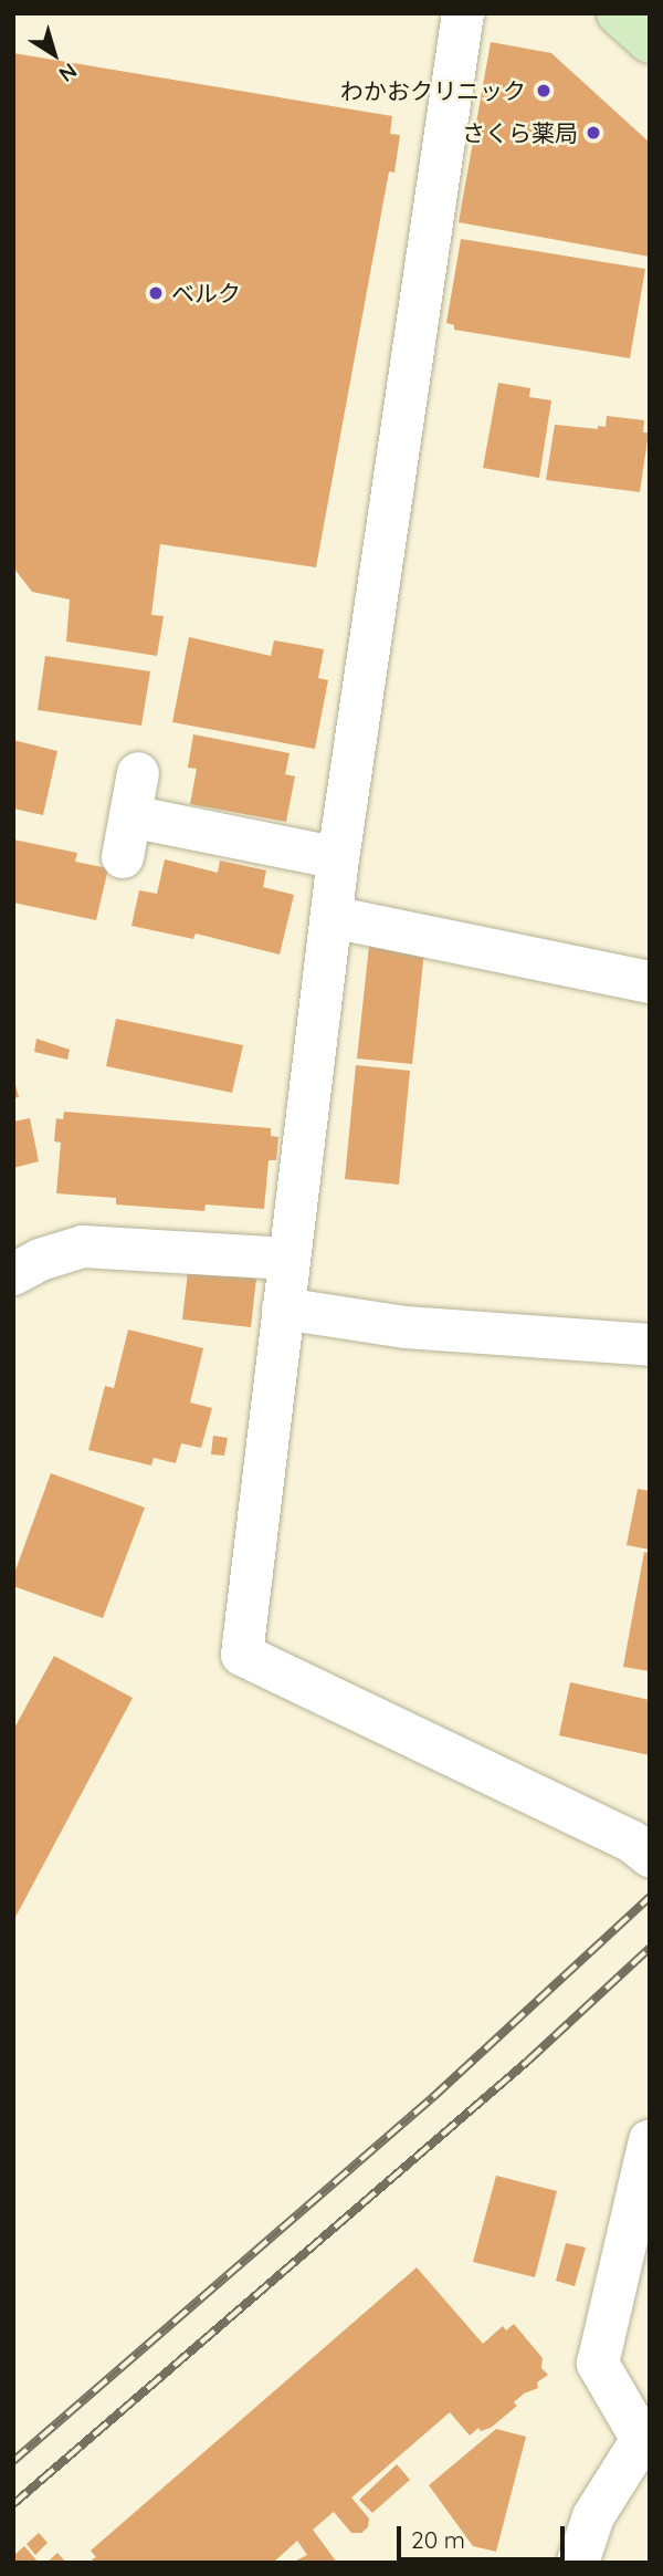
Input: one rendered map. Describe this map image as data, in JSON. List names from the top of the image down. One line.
{"places":["わかおクリニック","さくら薬局","ベルク"],"scale_bar":"20 m","north":"bottom right"}
